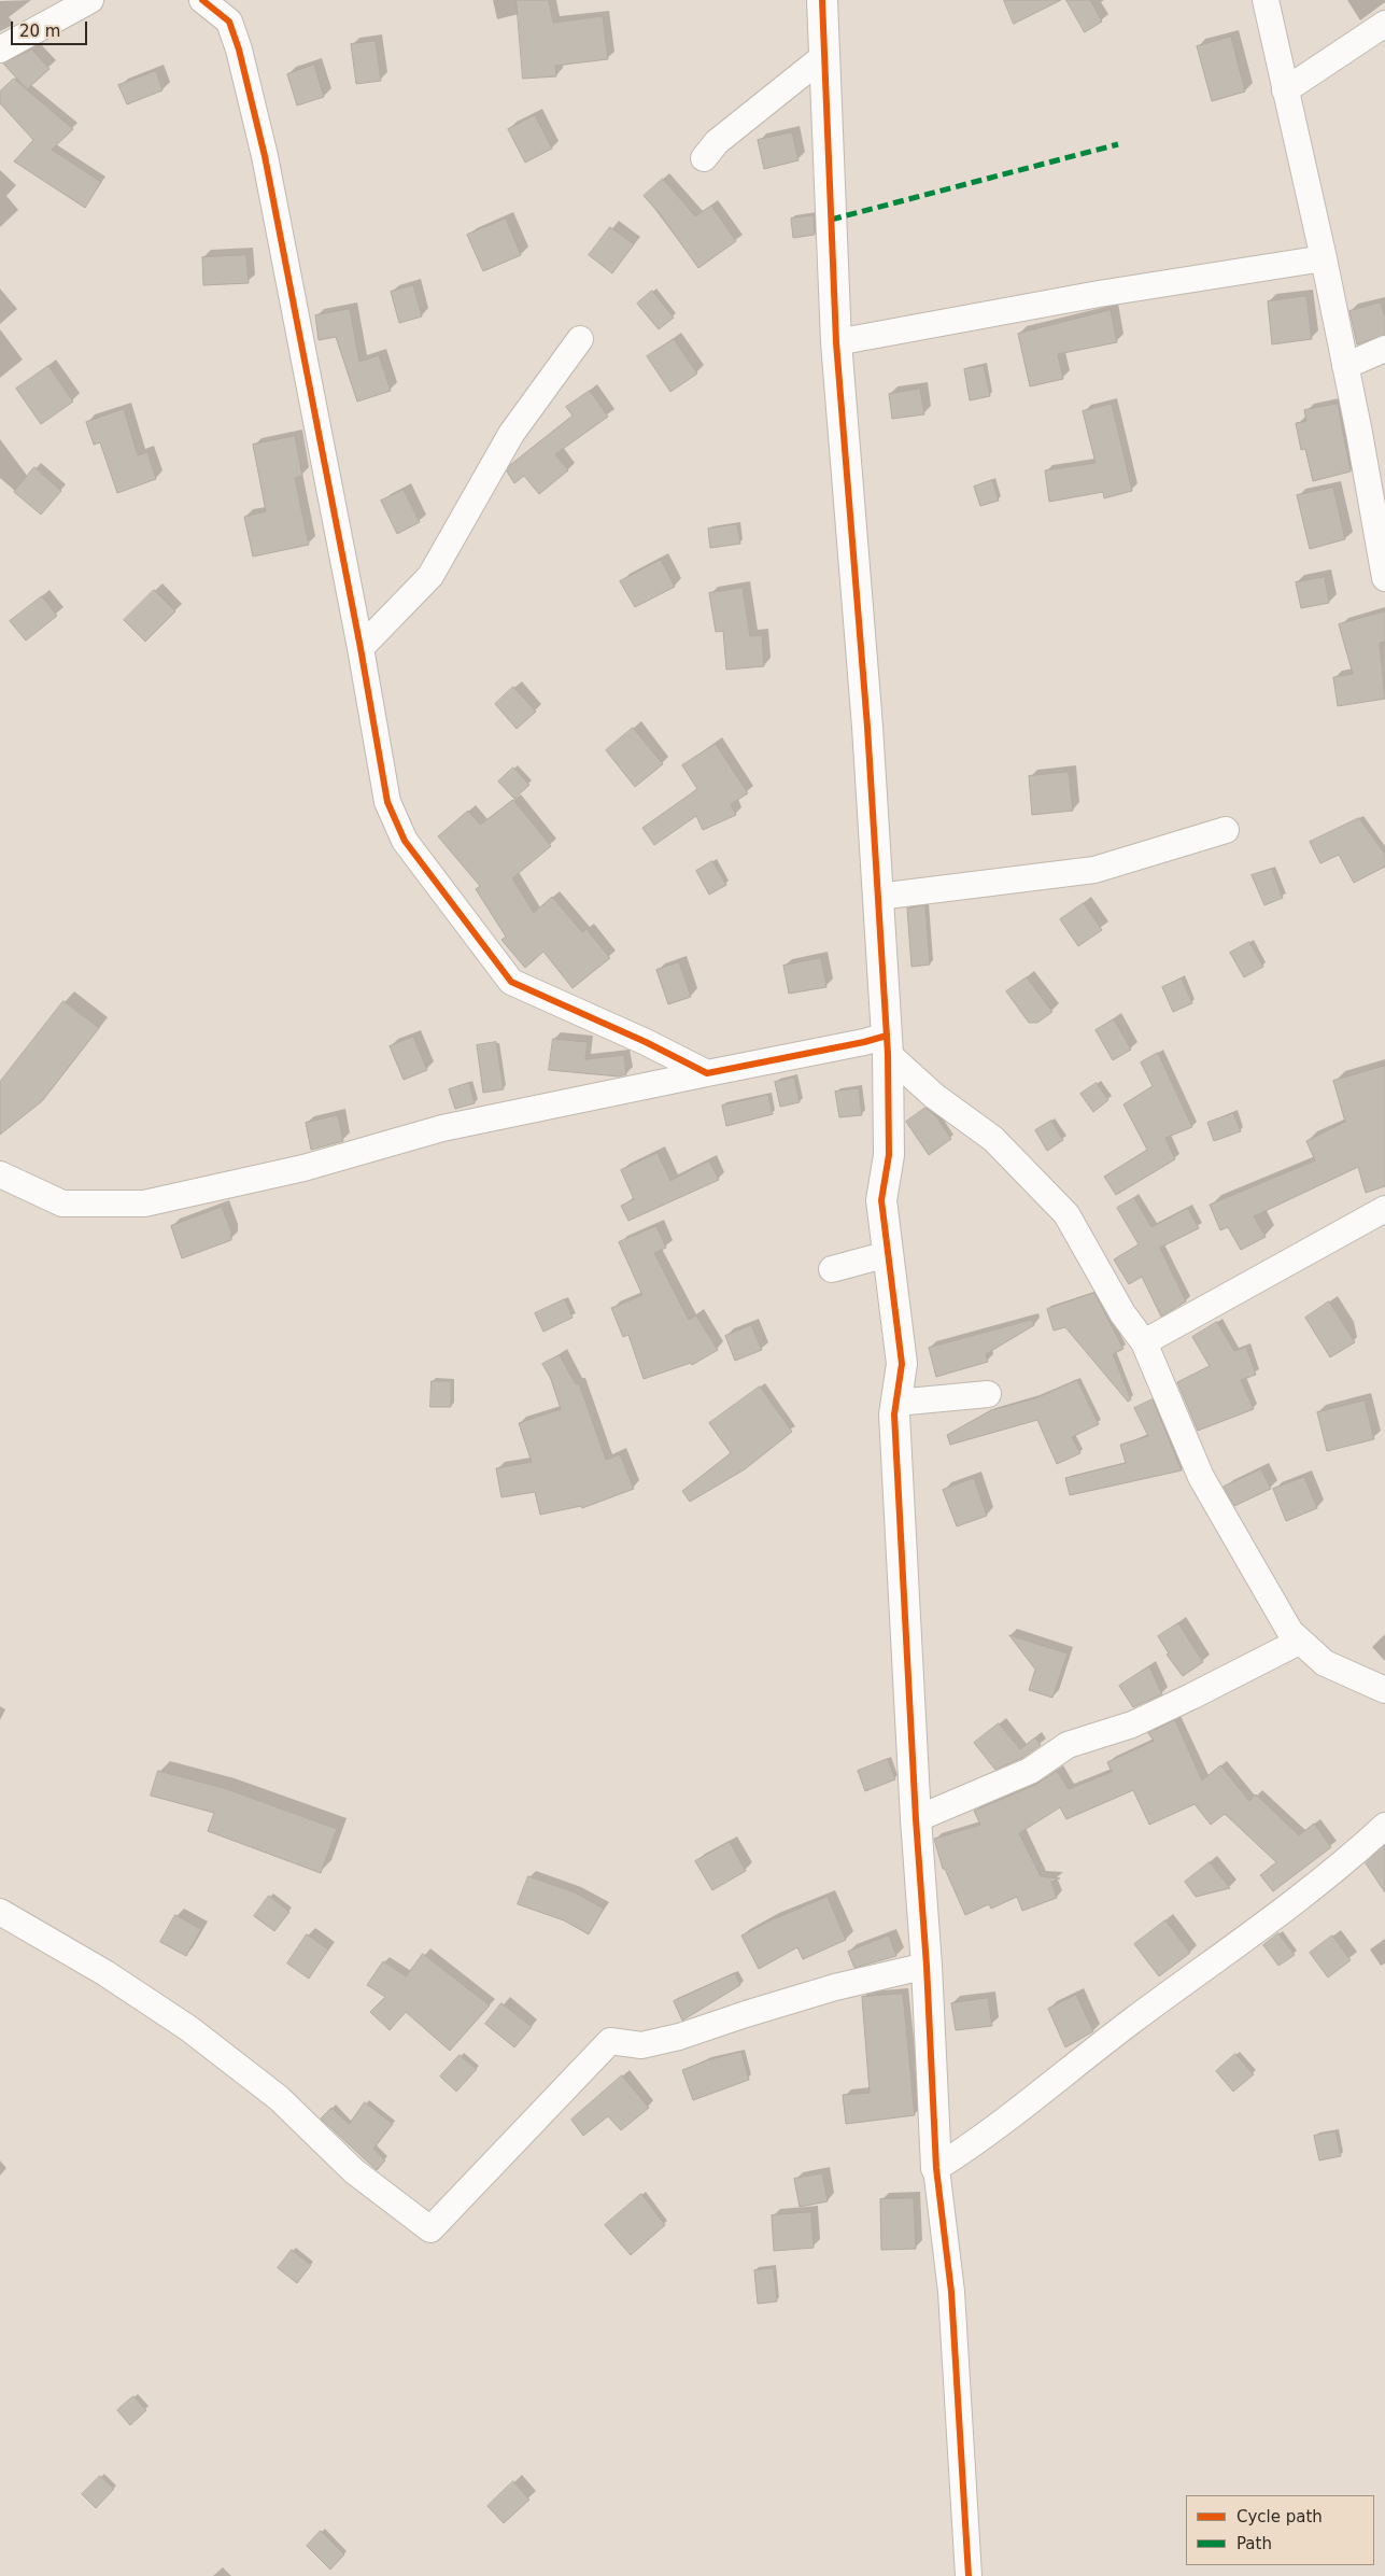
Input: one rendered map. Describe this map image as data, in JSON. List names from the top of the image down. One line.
{"legend":["Cycle path","Path"],"scale_bar":"20 m"}
